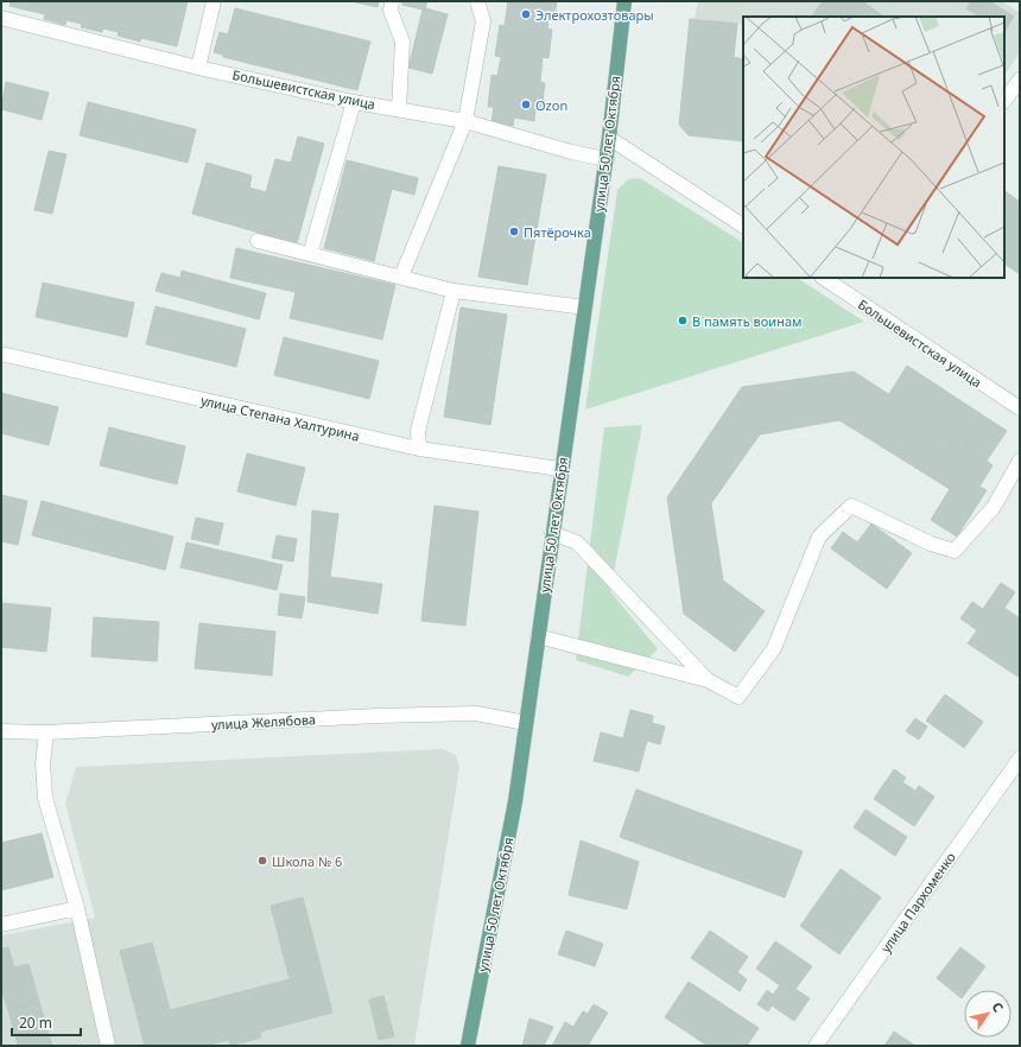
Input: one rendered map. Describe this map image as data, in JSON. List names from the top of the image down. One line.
{"streets":{"main road":["улица 50 лет Октября"],"street":["Большевистская улица","улица Степана Халтурина","улица Желябова","улица Пархоменко"]},"crossings":[["Большевистская улица","улица 50 лет Октября"],["улица 50 лет Октября","улица Степана Халтурина"],["улица 50 лет Октября","улица Желябова"]],"places":["Электрохозтовары","Ozon","Пятёрочка","В память воинам","Школа № 6"],"scale_bar":"20 m","north":"top right"}
